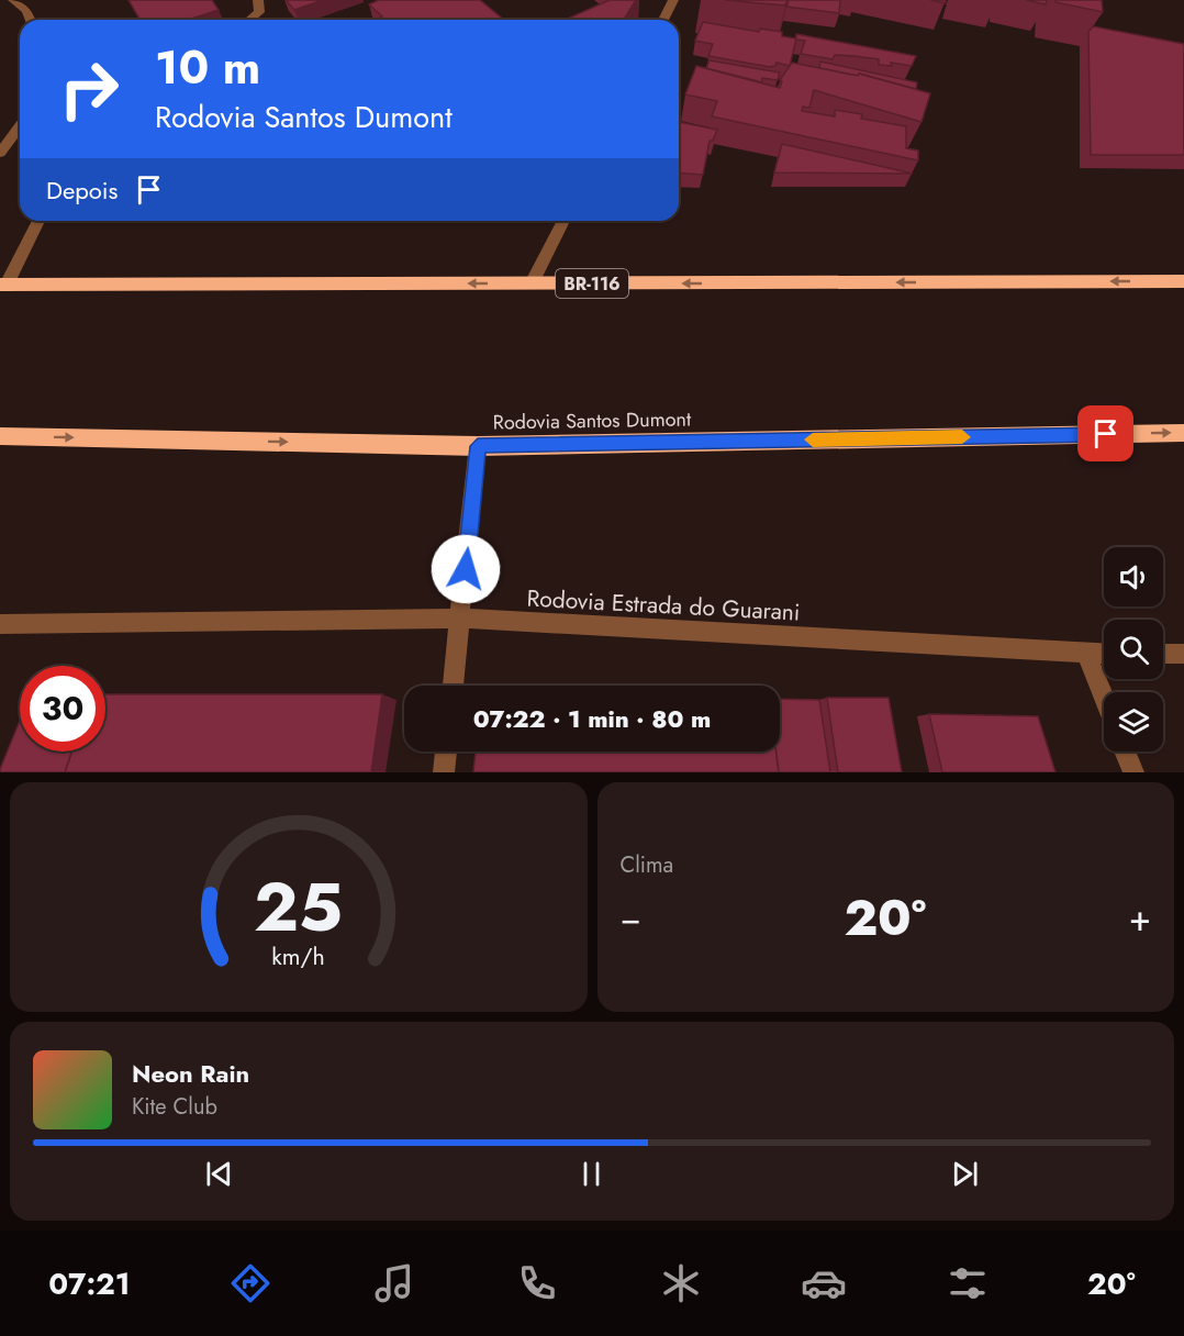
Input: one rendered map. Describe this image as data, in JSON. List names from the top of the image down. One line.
{"streets":{"highway":["BR-116","Rodovia Santos Dumont"],"street":["Rodovia Estrada do Guarani"]},"page":{"turn":["10 m","Rodovia Santos Dumont"],"then":"Depois","limit":"30","trip":"07:22 · 1 min · 80 m","tile":"Clima","heat":["−","20°","+"],"song":["Neon Rain","Kite Club"],"tabs":["07:21","20°"],"gauge":["25","km/h"]}}
